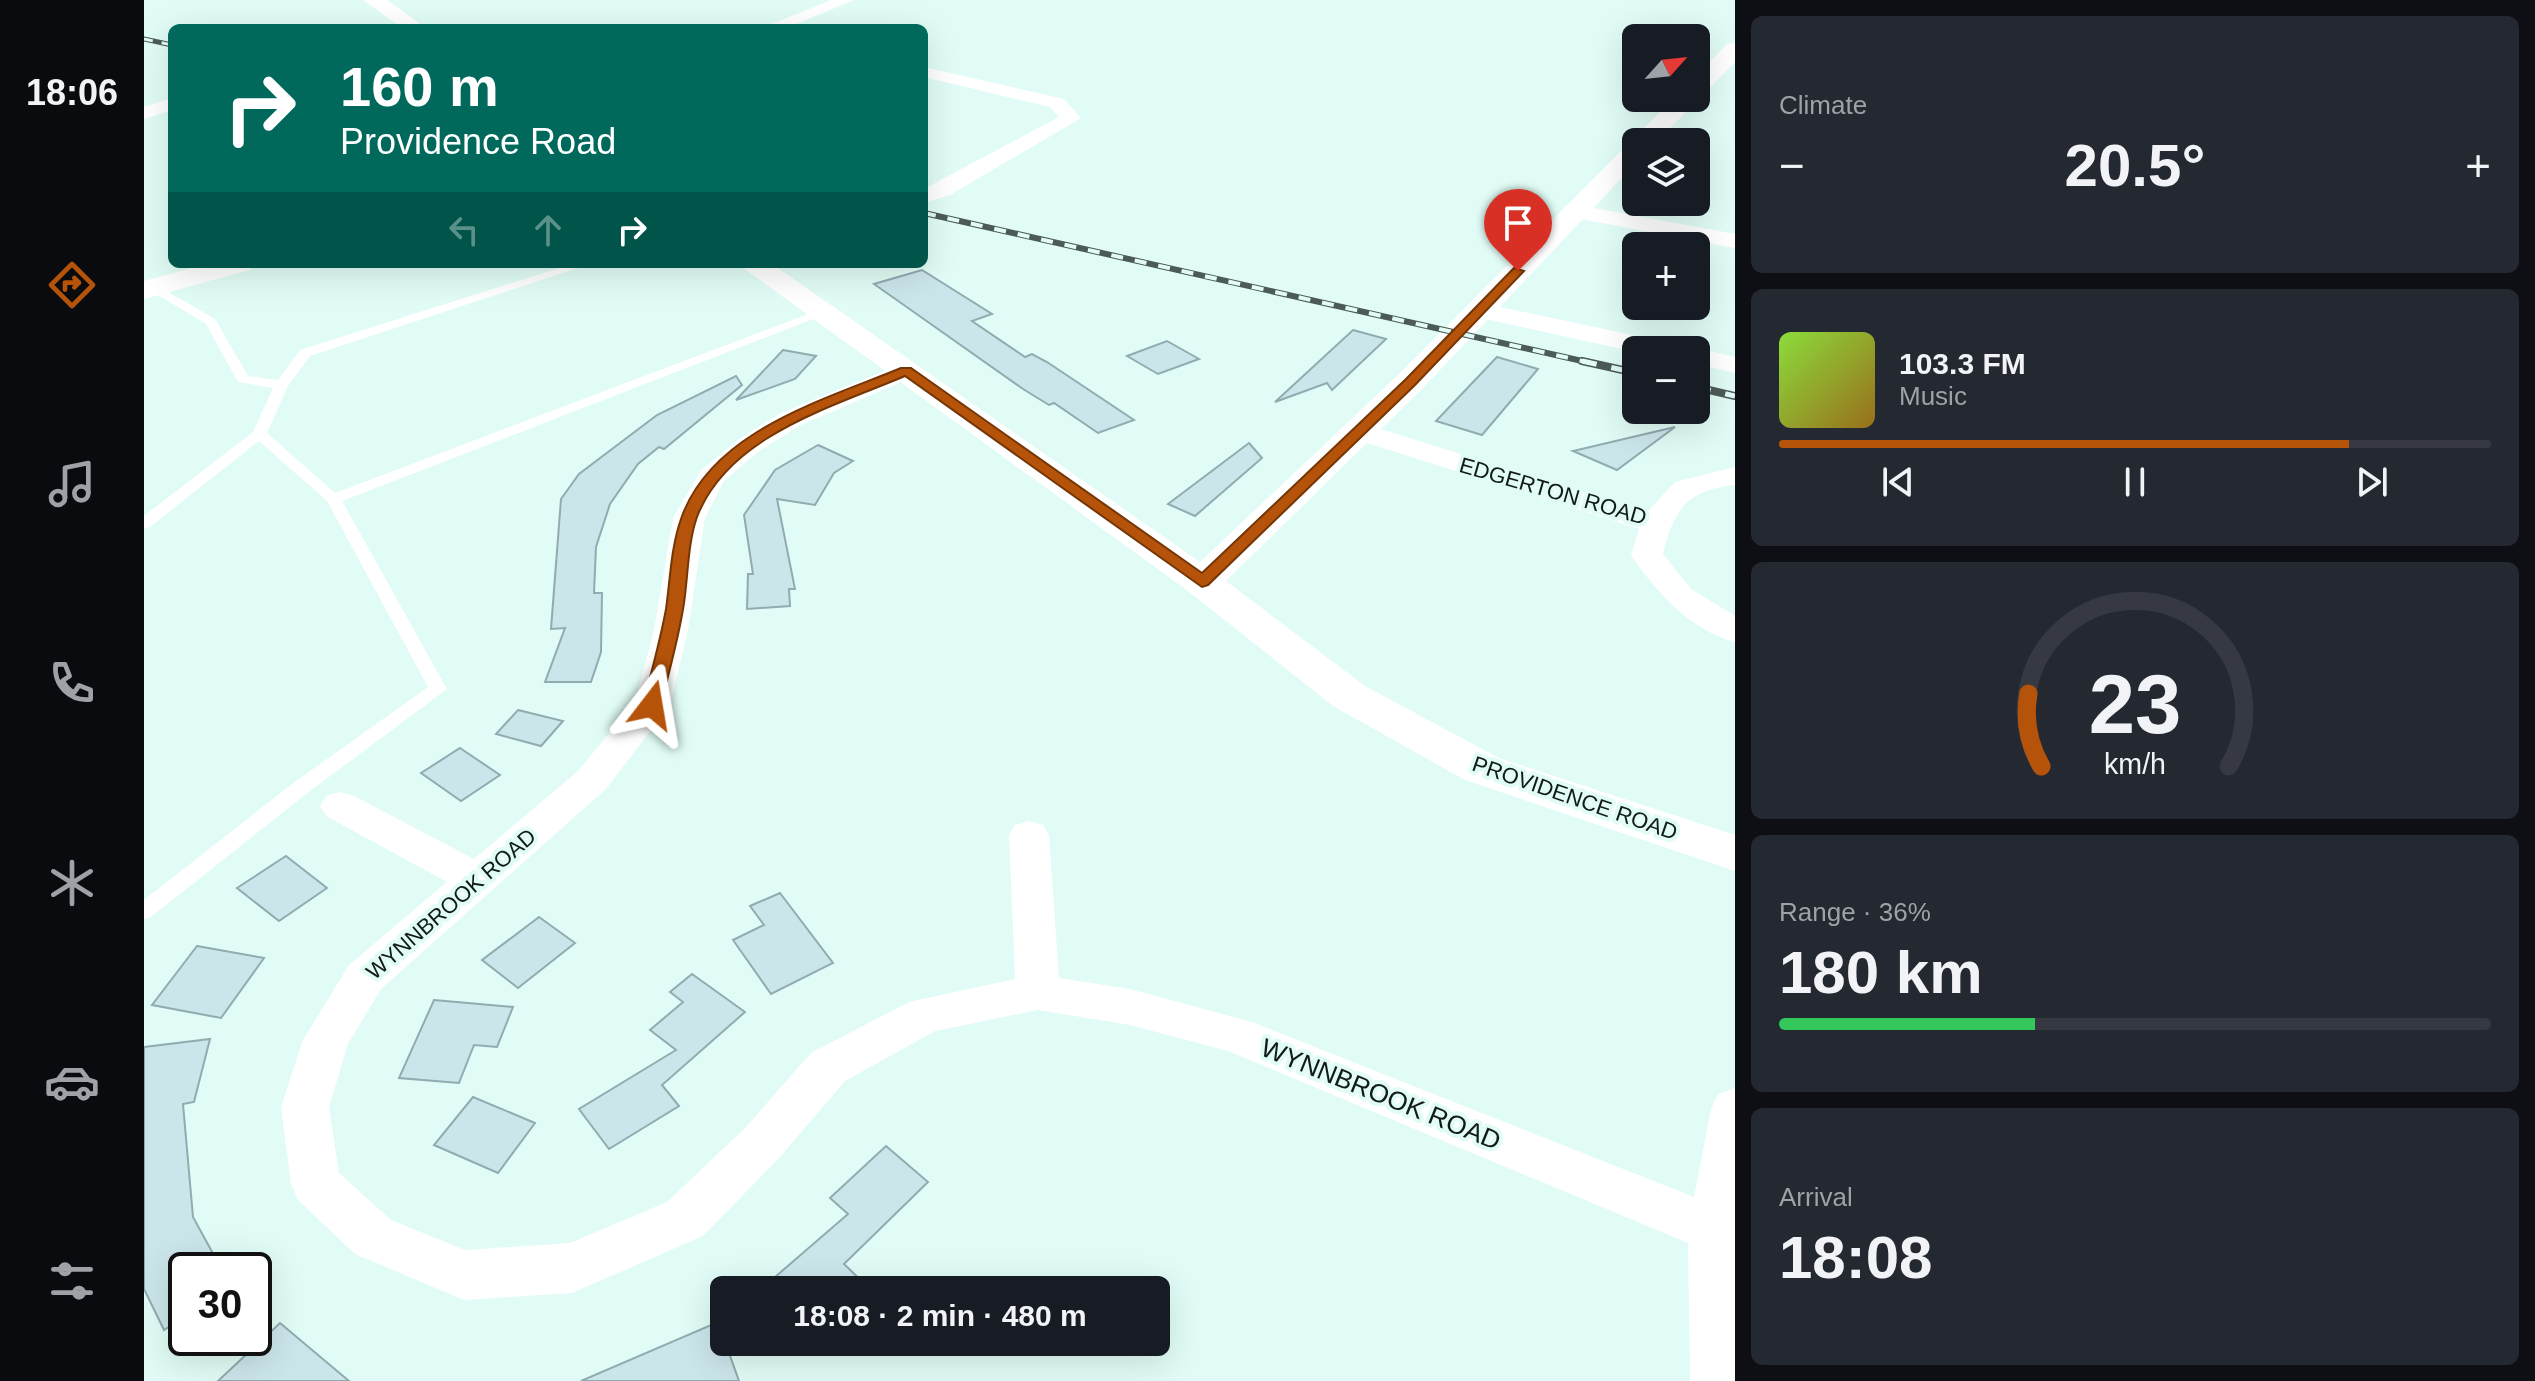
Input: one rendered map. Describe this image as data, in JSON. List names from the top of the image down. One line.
{"streets":{"street":["EDGERTON ROAD","PROVIDENCE ROAD","WYNNBROOK ROAD"]},"crossings":[["PROVIDENCE ROAD","WYNNBROOK ROAD"]],"north":"top right","page":{"tabs":"18:06","tile":["Climate",["Range · 36%","180 km"],["Arrival","18:08"]],"map_buttons":["+","−"],"turn":["160 m","Providence Road"],"heat":["−","20.5°","+"],"song":["103.3 FM","Music"],"limit":"30","trip":"18:08 · 2 min · 480 m","gauge":["23","km/h"]}}
